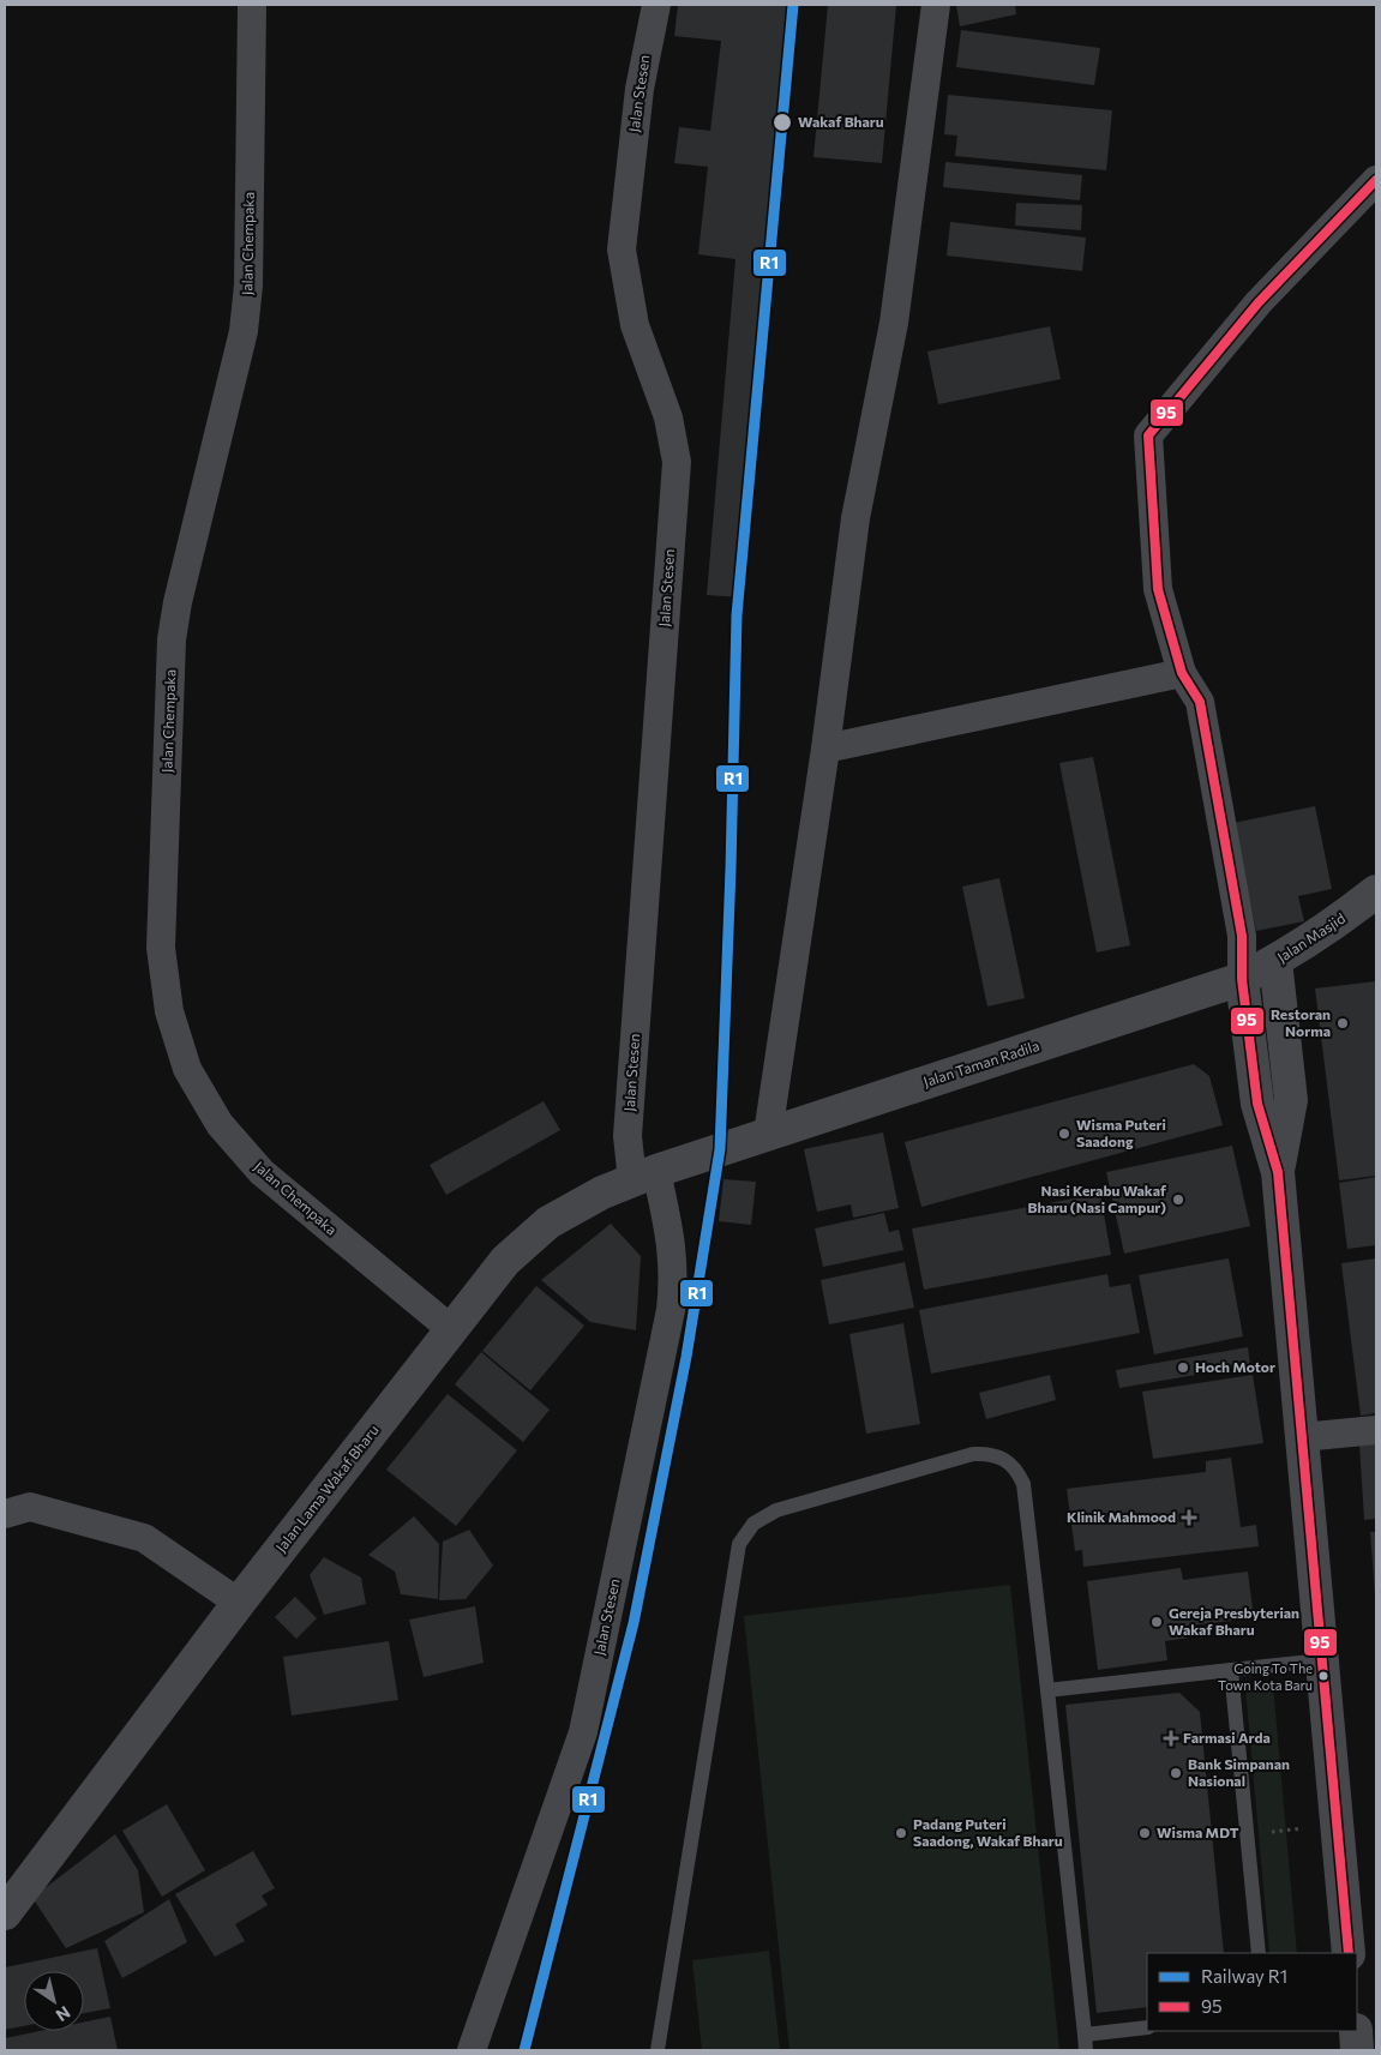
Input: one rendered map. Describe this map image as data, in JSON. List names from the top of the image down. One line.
{"streets":{"street":["Jalan Stesen","Jalan Chempaka","Jalan Masjid","Jalan Taman Radila","Jalan Lama Wakaf Bharu"]},"crossings":[["Jalan Stesen","Jalan Lama Wakaf Bharu"],["Jalan Chempaka","Jalan Lama Wakaf Bharu"],["Jalan Masjid","Jalan Taman Radila"],["Jalan Taman Radila","Jalan Lama Wakaf Bharu"]],"places":{"other":["Wakaf Bharu","Restoran Norma","Wisma Puteri Saadong","Nasi Kerabu Wakaf Bharu (Nasi Campur)","Hoch Motor","Gereja Presbyterian Wakaf Bharu","Going To The Town Kota Baru","Bank Simpanan Nasional","Padang Puteri Saadong, Wakaf Bharu","Wisma MDT"],"health":["Klinik Mahmood","Farmasi Arda"]},"lines":["rail line R1","transit line 95"],"legend":["Railway R1","95"],"north":"bottom right"}
